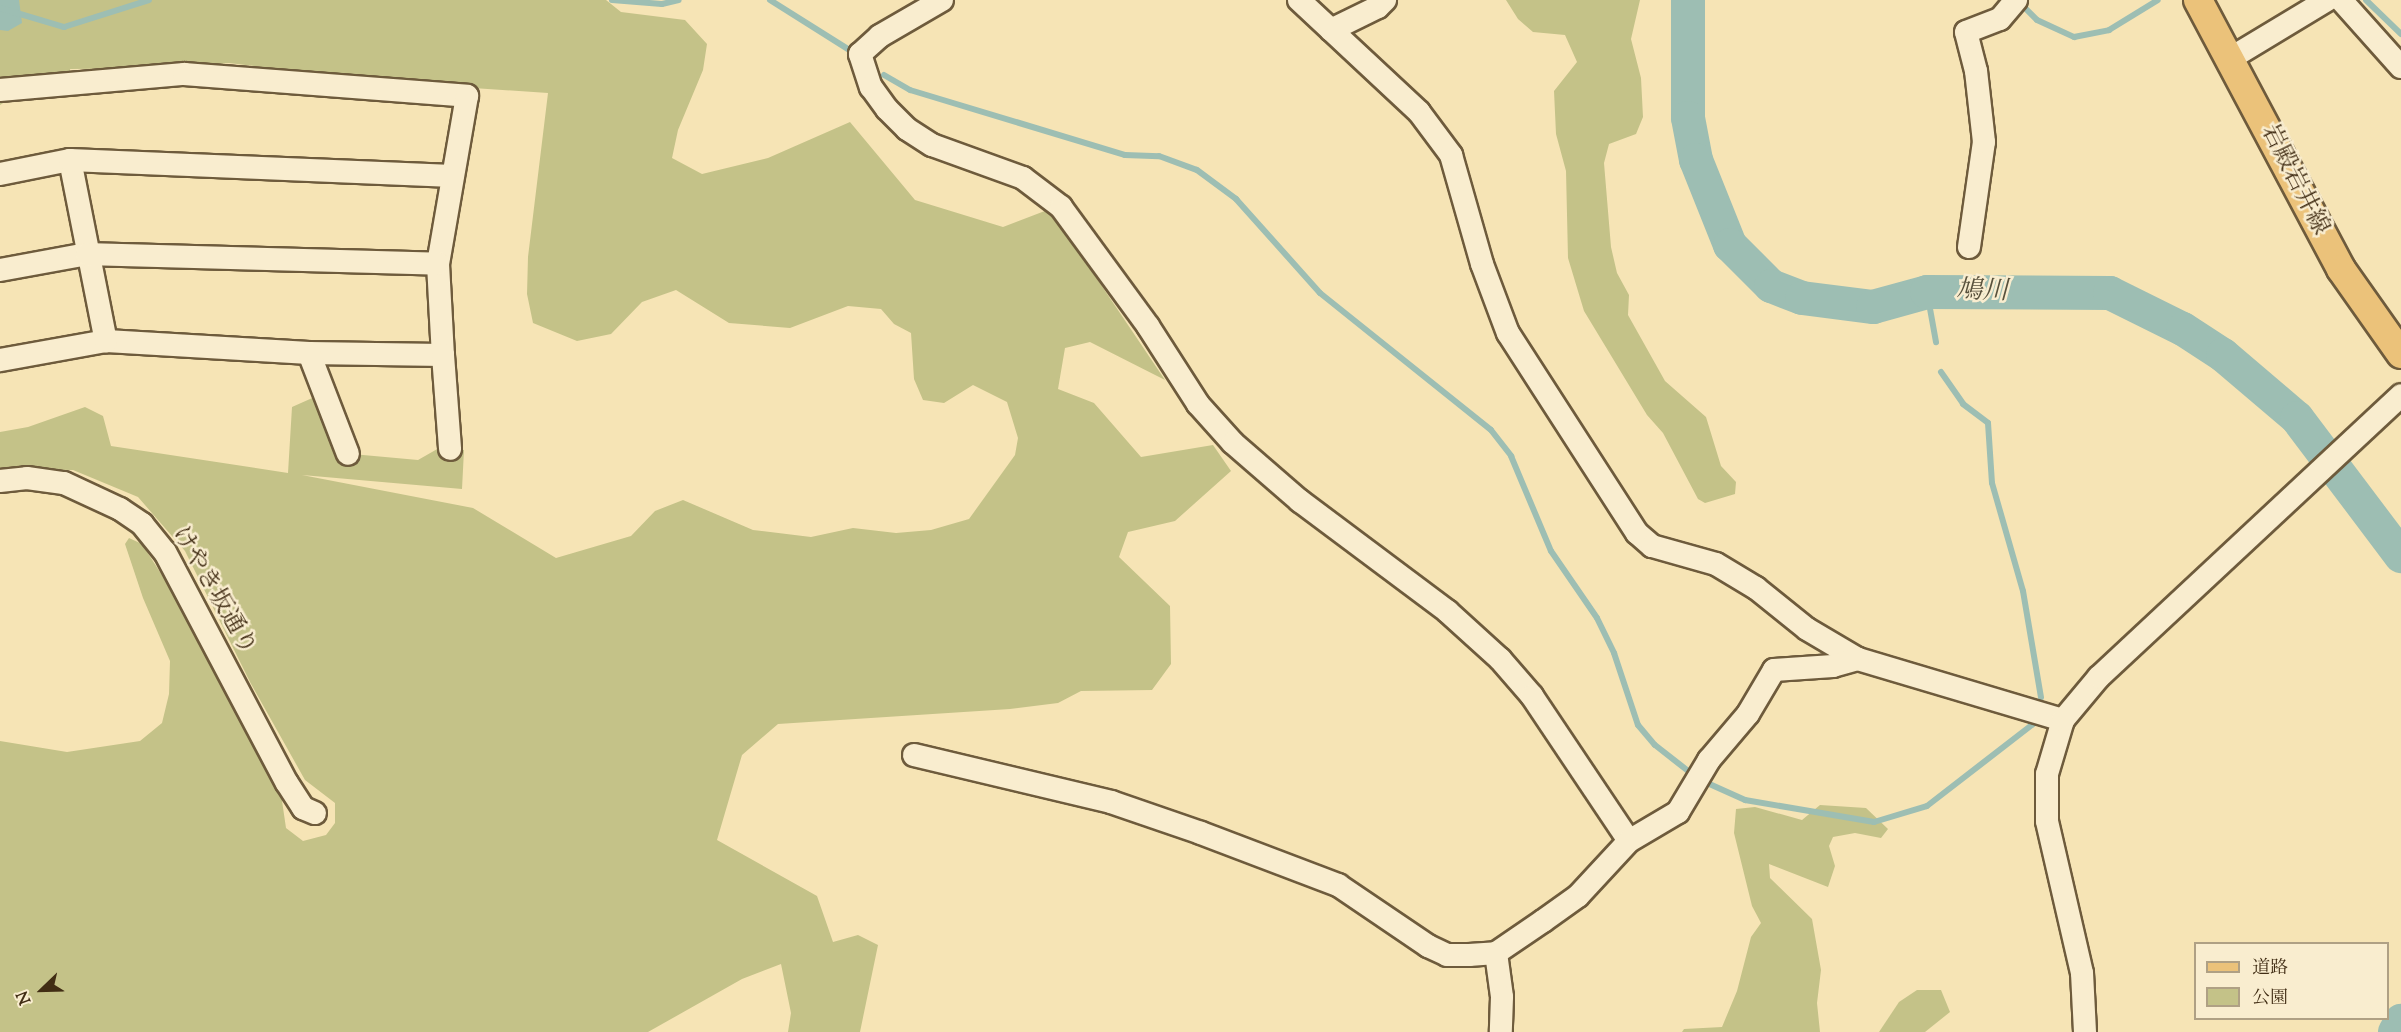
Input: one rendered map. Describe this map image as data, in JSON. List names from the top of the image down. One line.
{"streets":{"main road":["岩殿岩井線"],"street":["けやき坂通り"]},"water":["鳩川"],"legend":["道路","公園"],"north":"bottom left"}
